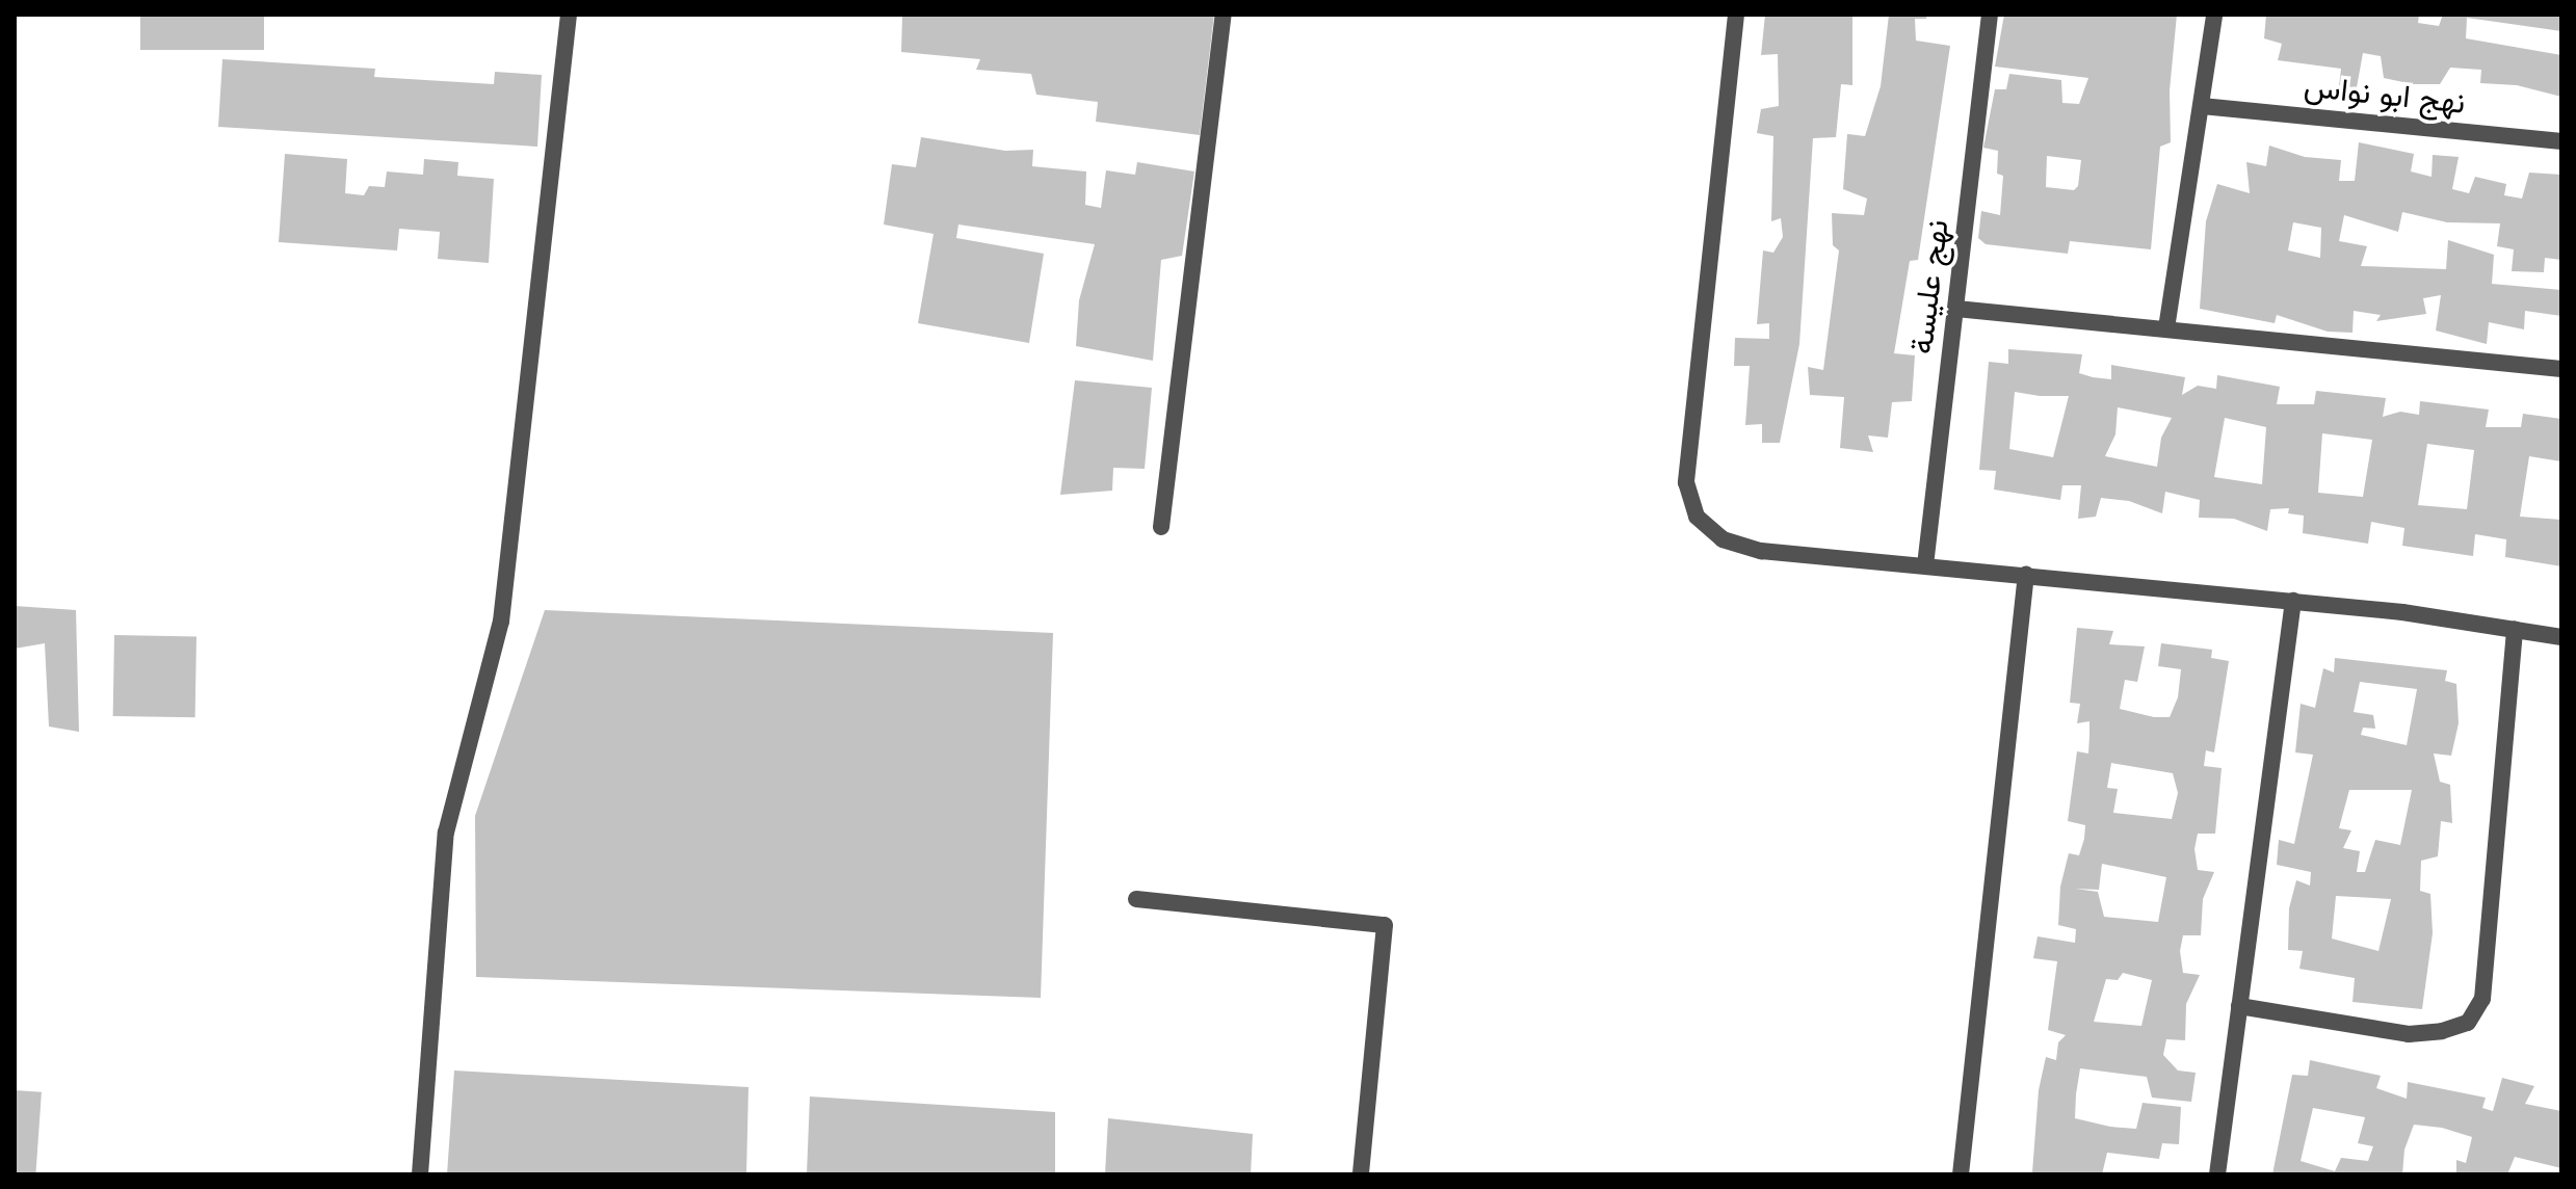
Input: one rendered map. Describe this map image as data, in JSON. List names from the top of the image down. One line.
{"streets":{"street":["نهج ابو نواس","نهج عليسة"]}}
